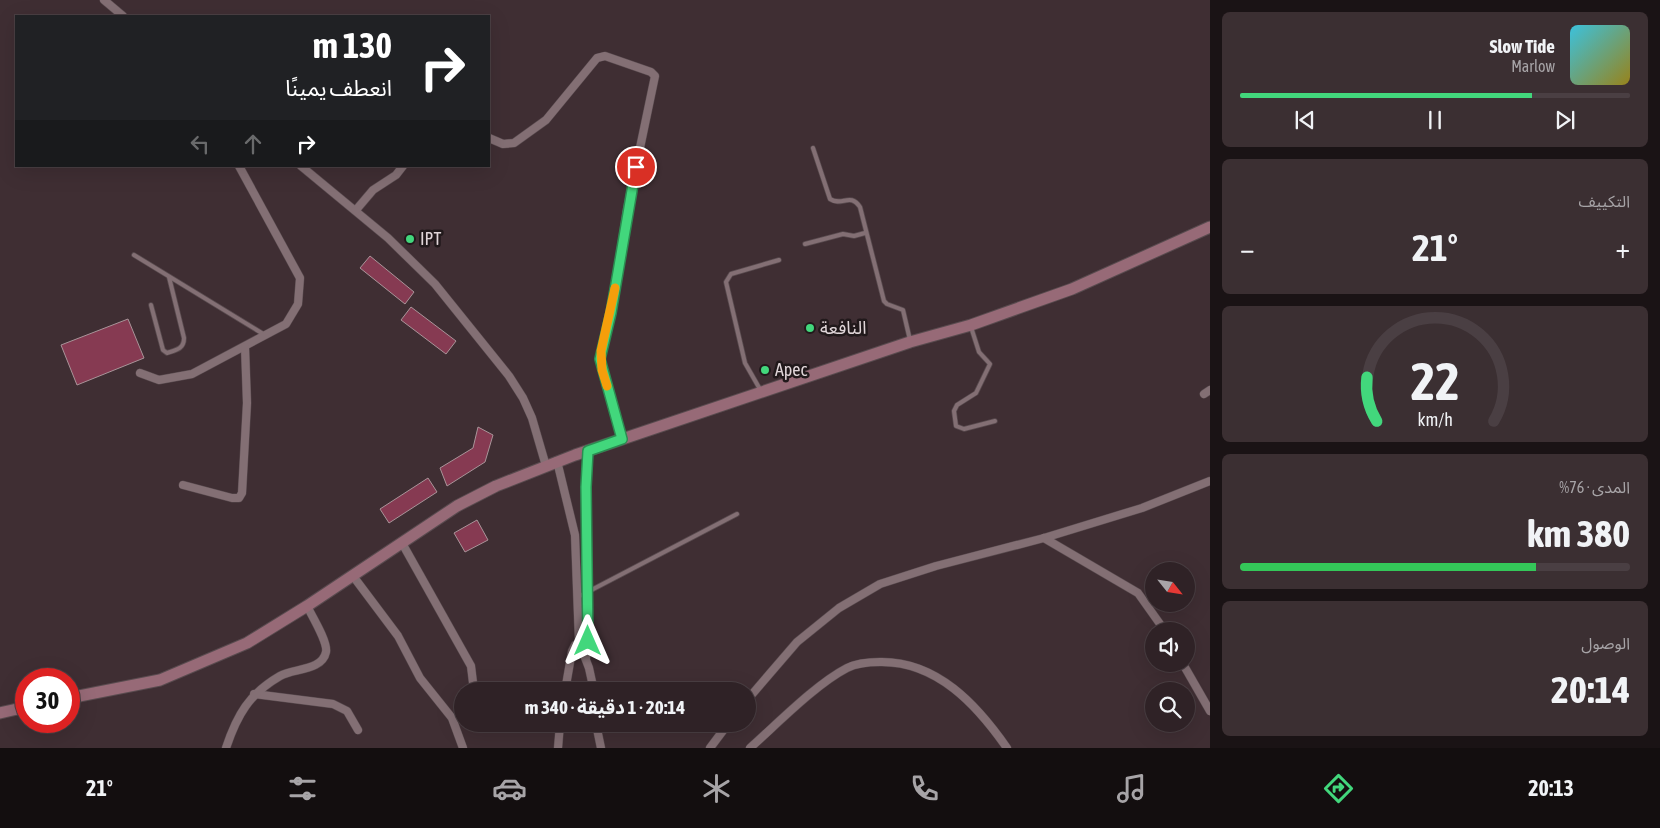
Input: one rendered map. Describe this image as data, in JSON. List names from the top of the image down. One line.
{"places":["IPT","النافعة","Apec"],"north":"bottom right","page":{"turn":["130 m","انعطف يمينًا"],"song":["Slow Tide","Marlow"],"tile":["التكييف",["المدى · 76%","380 km"],["الوصول","20:14"]],"heat":["−","21°","+"],"limit":"30","trip":"20:14 · 1 دقيقة · 340 m","tabs":["20:13","21°"],"gauge":["22","km/h"]}}
